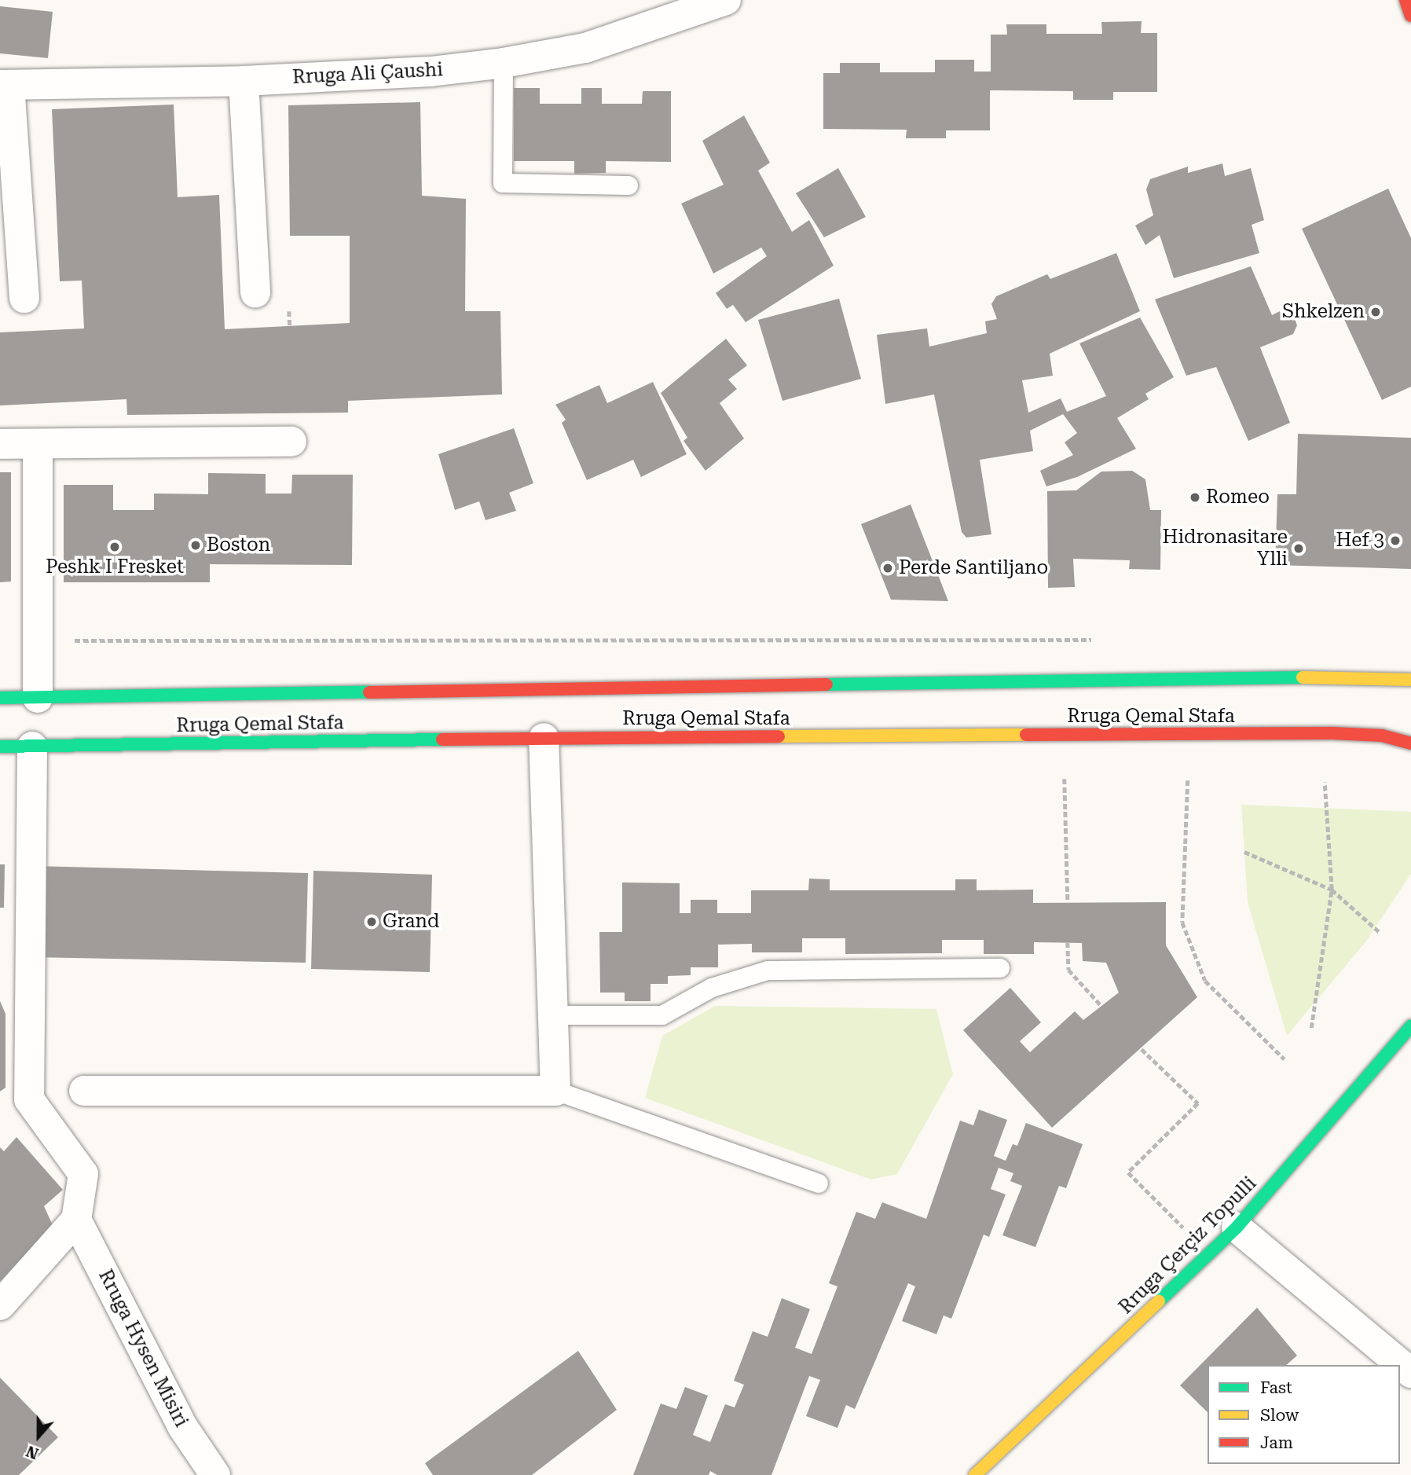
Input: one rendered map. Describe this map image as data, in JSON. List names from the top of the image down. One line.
{"streets":{"main road":["Rruga Qemal Stafa","Rruga Çerçiz Topulli"],"street":["Rruga Ali Çaushi","Rruga Hysen Misiri"]},"places":["Shkelzen","Romeo","Hef 3","Boston","Peshk I Fresket","Hidronasitare Ylli","Perde Santiljano","Grand"],"legend":["Fast","Slow","Jam"],"north":"bottom"}
